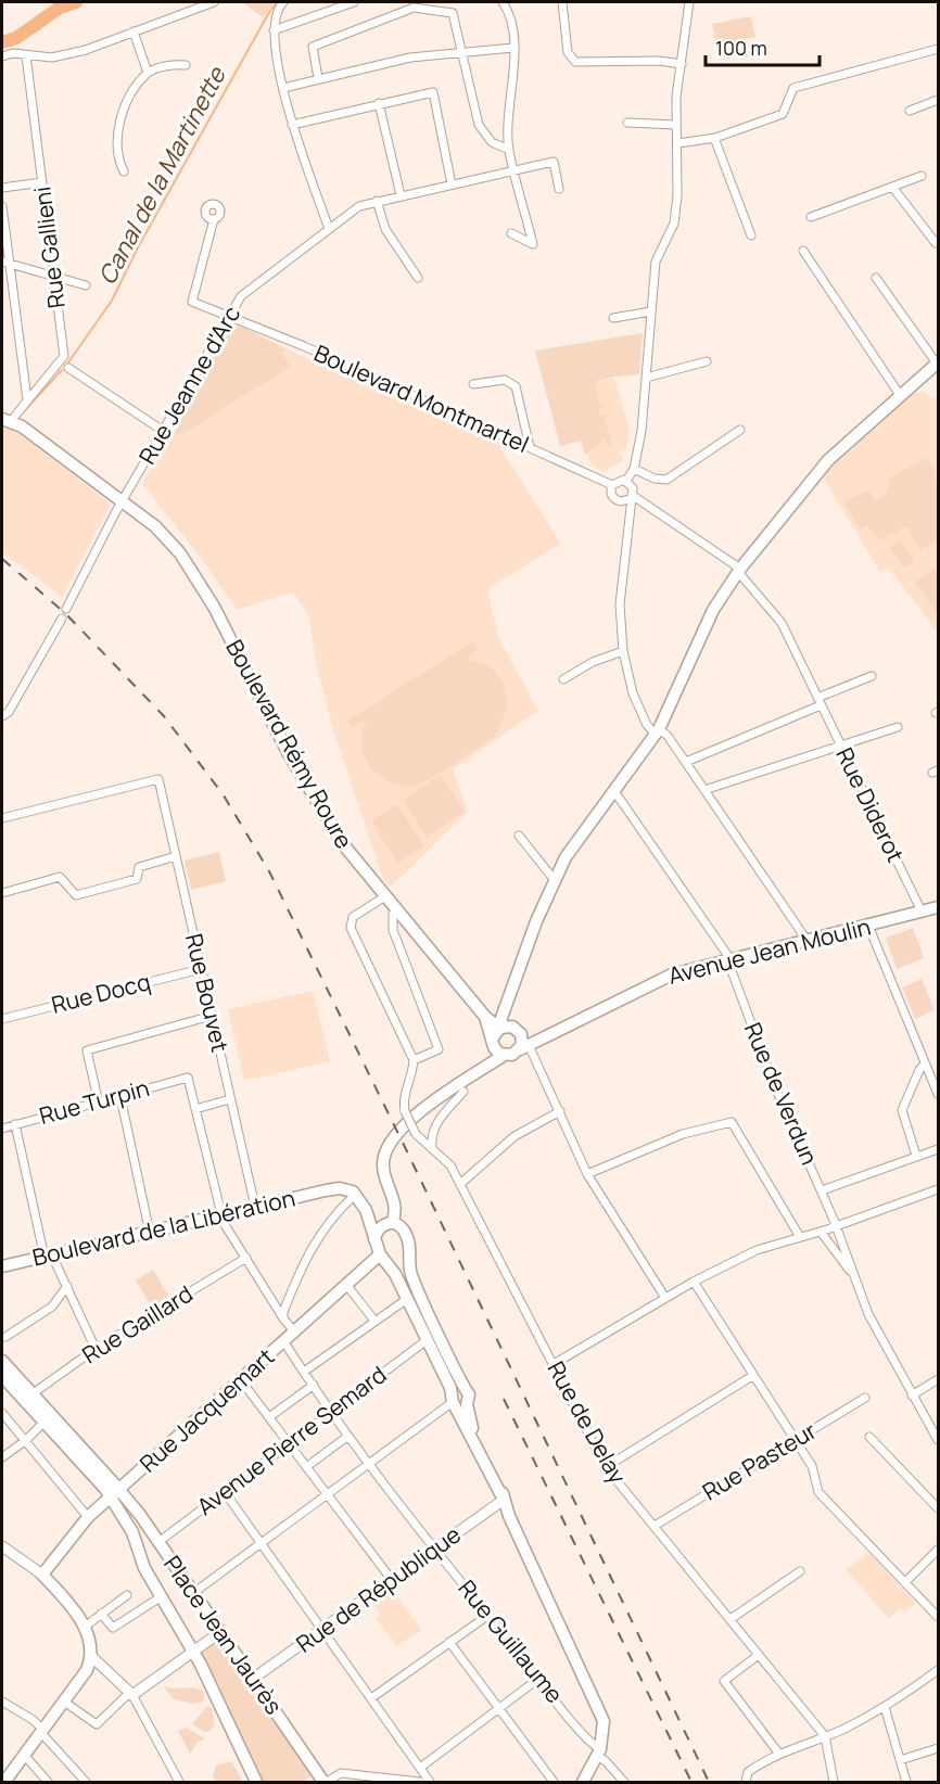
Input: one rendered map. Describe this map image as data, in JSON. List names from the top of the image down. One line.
{"streets":{"main road":["Boulevard Rémy Roure","Avenue Jean Moulin","Boulevard de la Libération","Rue Jacquemart","Place Jean Jaurès"],"street":["Rue Gallieni","Rue Jeanne d'Arc","Boulevard Montmartel","Rue Diderot","Rue Bouvet","Rue Docq","Rue de Verdun","Rue Turpin","Rue Gaillard","Rue de Delay","Avenue Pierre Semard","Rue Pasteur","Rue de République","Rue Guillaume"]},"crossings":[["Rue Gallieni","Boulevard Rémy Roure"],["Rue Jeanne d'Arc","Boulevard Montmartel"],["Rue Jeanne d'Arc","Boulevard Rémy Roure"],["Boulevard Montmartel","Rue Diderot"],["Boulevard Rémy Roure","Avenue Jean Moulin"],["Rue Diderot","Avenue Jean Moulin"],["Avenue Jean Moulin","Rue de Verdun"],["Avenue Jean Moulin","Rue Jacquemart"],["Rue Bouvet","Rue Docq"],["Rue Bouvet","Boulevard de la Libération"],["Rue Gaillard","Place Jean Jaurès"],["Rue Jacquemart","Place Jean Jaurès"],["Rue Jacquemart","Rue Guillaume"],["Rue de Delay","Rue Pasteur"],["Avenue Pierre Semard","Place Jean Jaurès"],["Avenue Pierre Semard","Rue Guillaume"],["Rue de République","Place Jean Jaurès"],["Rue de République","Rue Guillaume"]],"water":["Canal de la Martinette"],"scale_bar":"100 m"}
